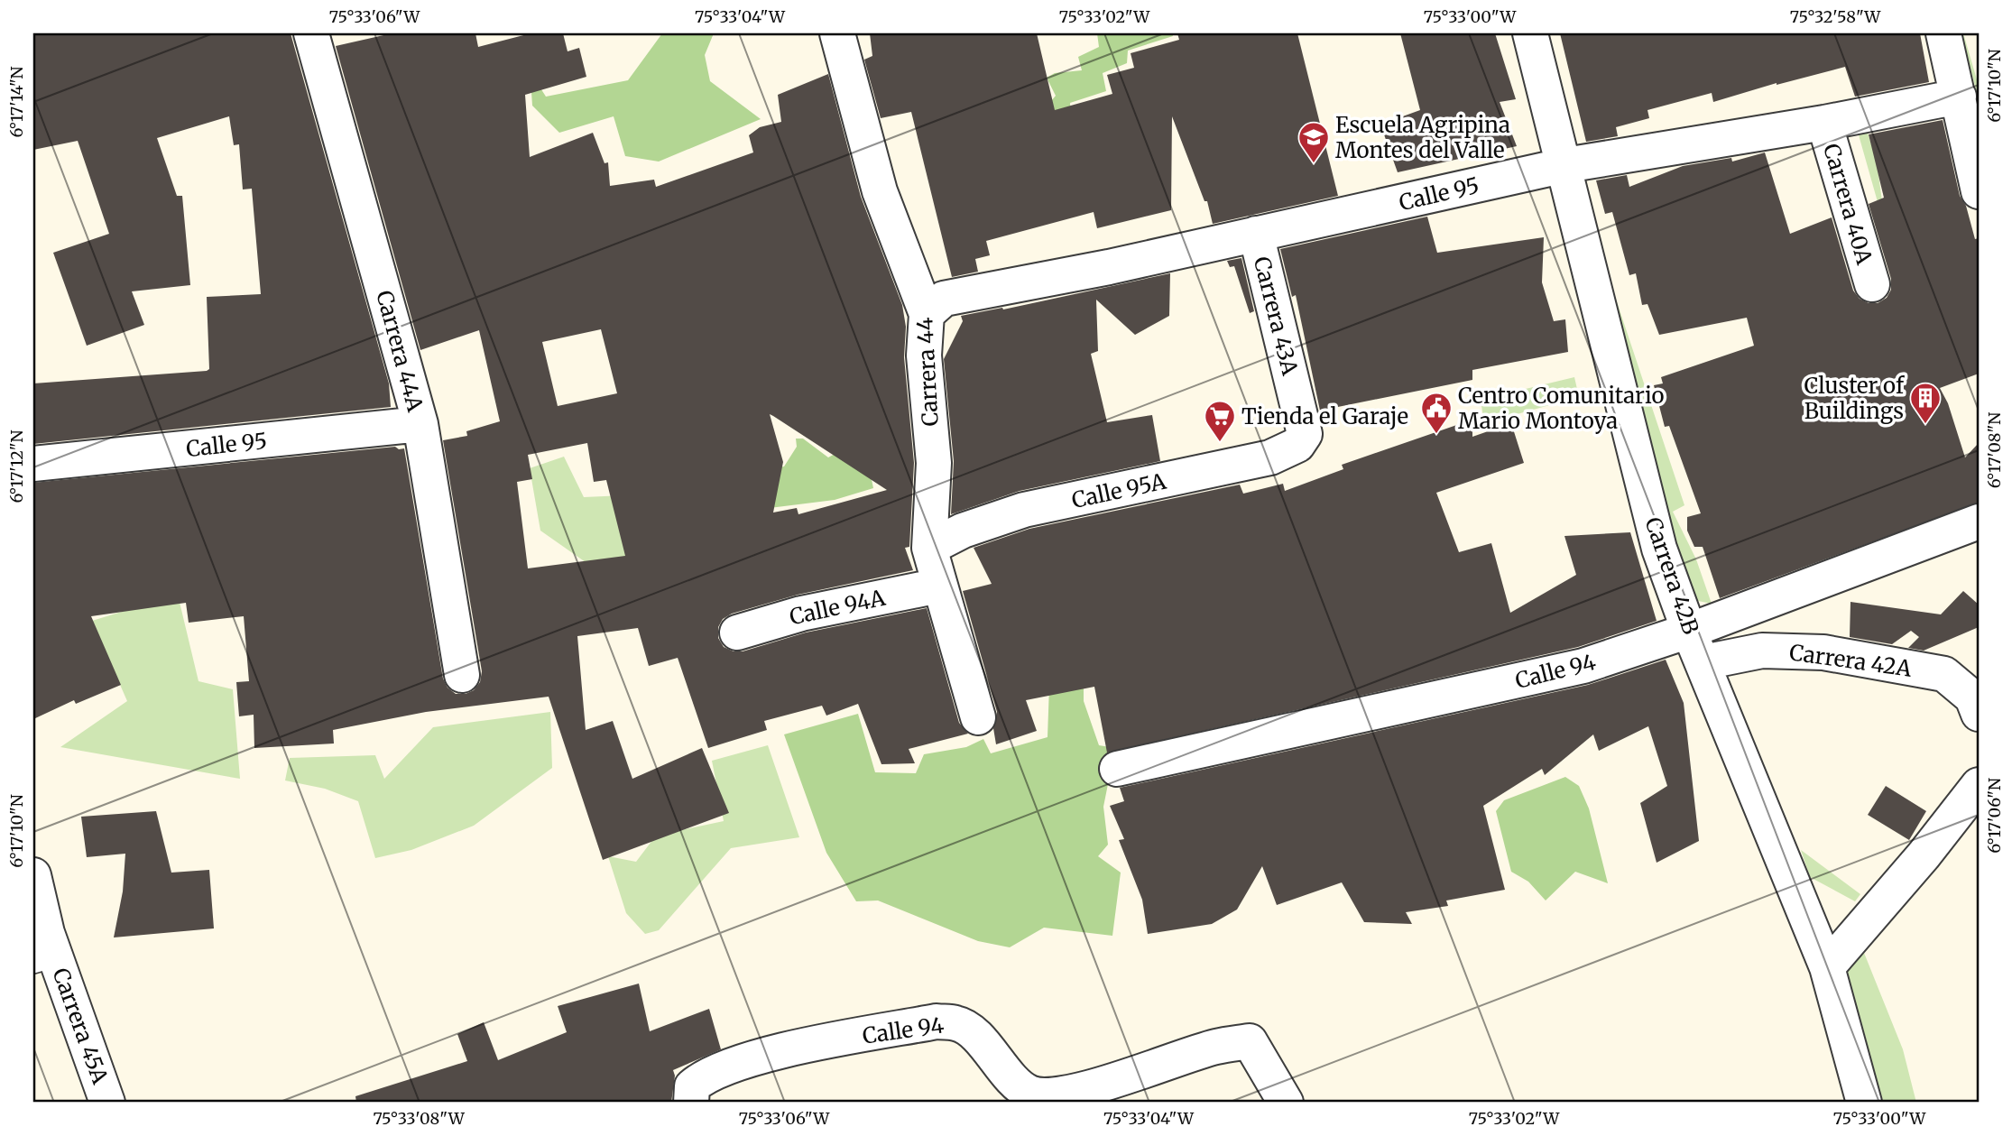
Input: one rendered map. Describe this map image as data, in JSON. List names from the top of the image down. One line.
{"streets":{"street":["Calle 95","Carrera 40A","Carrera 43A","Carrera 44A","Carrera 44","Calle 95A","Carrera 42B","Calle 94A","Carrera 42A","Calle 94","Carrera 45A"]},"crossings":[["Calle 95","Carrera 40A"],["Calle 95","Carrera 43A"],["Calle 95","Carrera 44A"],["Calle 95","Carrera 44"],["Calle 95","Carrera 42B"],["Carrera 43A","Calle 95A"],["Carrera 44","Calle 95A"],["Carrera 44","Calle 94A"],["Carrera 42B","Carrera 42A"],["Carrera 42B","Calle 94"]],"places":{"school or university":["Escuela Agripina Montes del Valle"],"building":["Cluster of Buildings"],"public building":["Centro Comunitario Mario Montoya"],"supermarket":["Tienda el Garaje"]},"coordinates":["75°33'06\"W","75°33'04\"W","75°33'02\"W","75°33'00\"W","75°32'58\"W","6°17'10\"N","6°17'14\"N","6°17'08\"N","6°17'12\"N","6°17'06\"N","75°33'08\"W"]}
